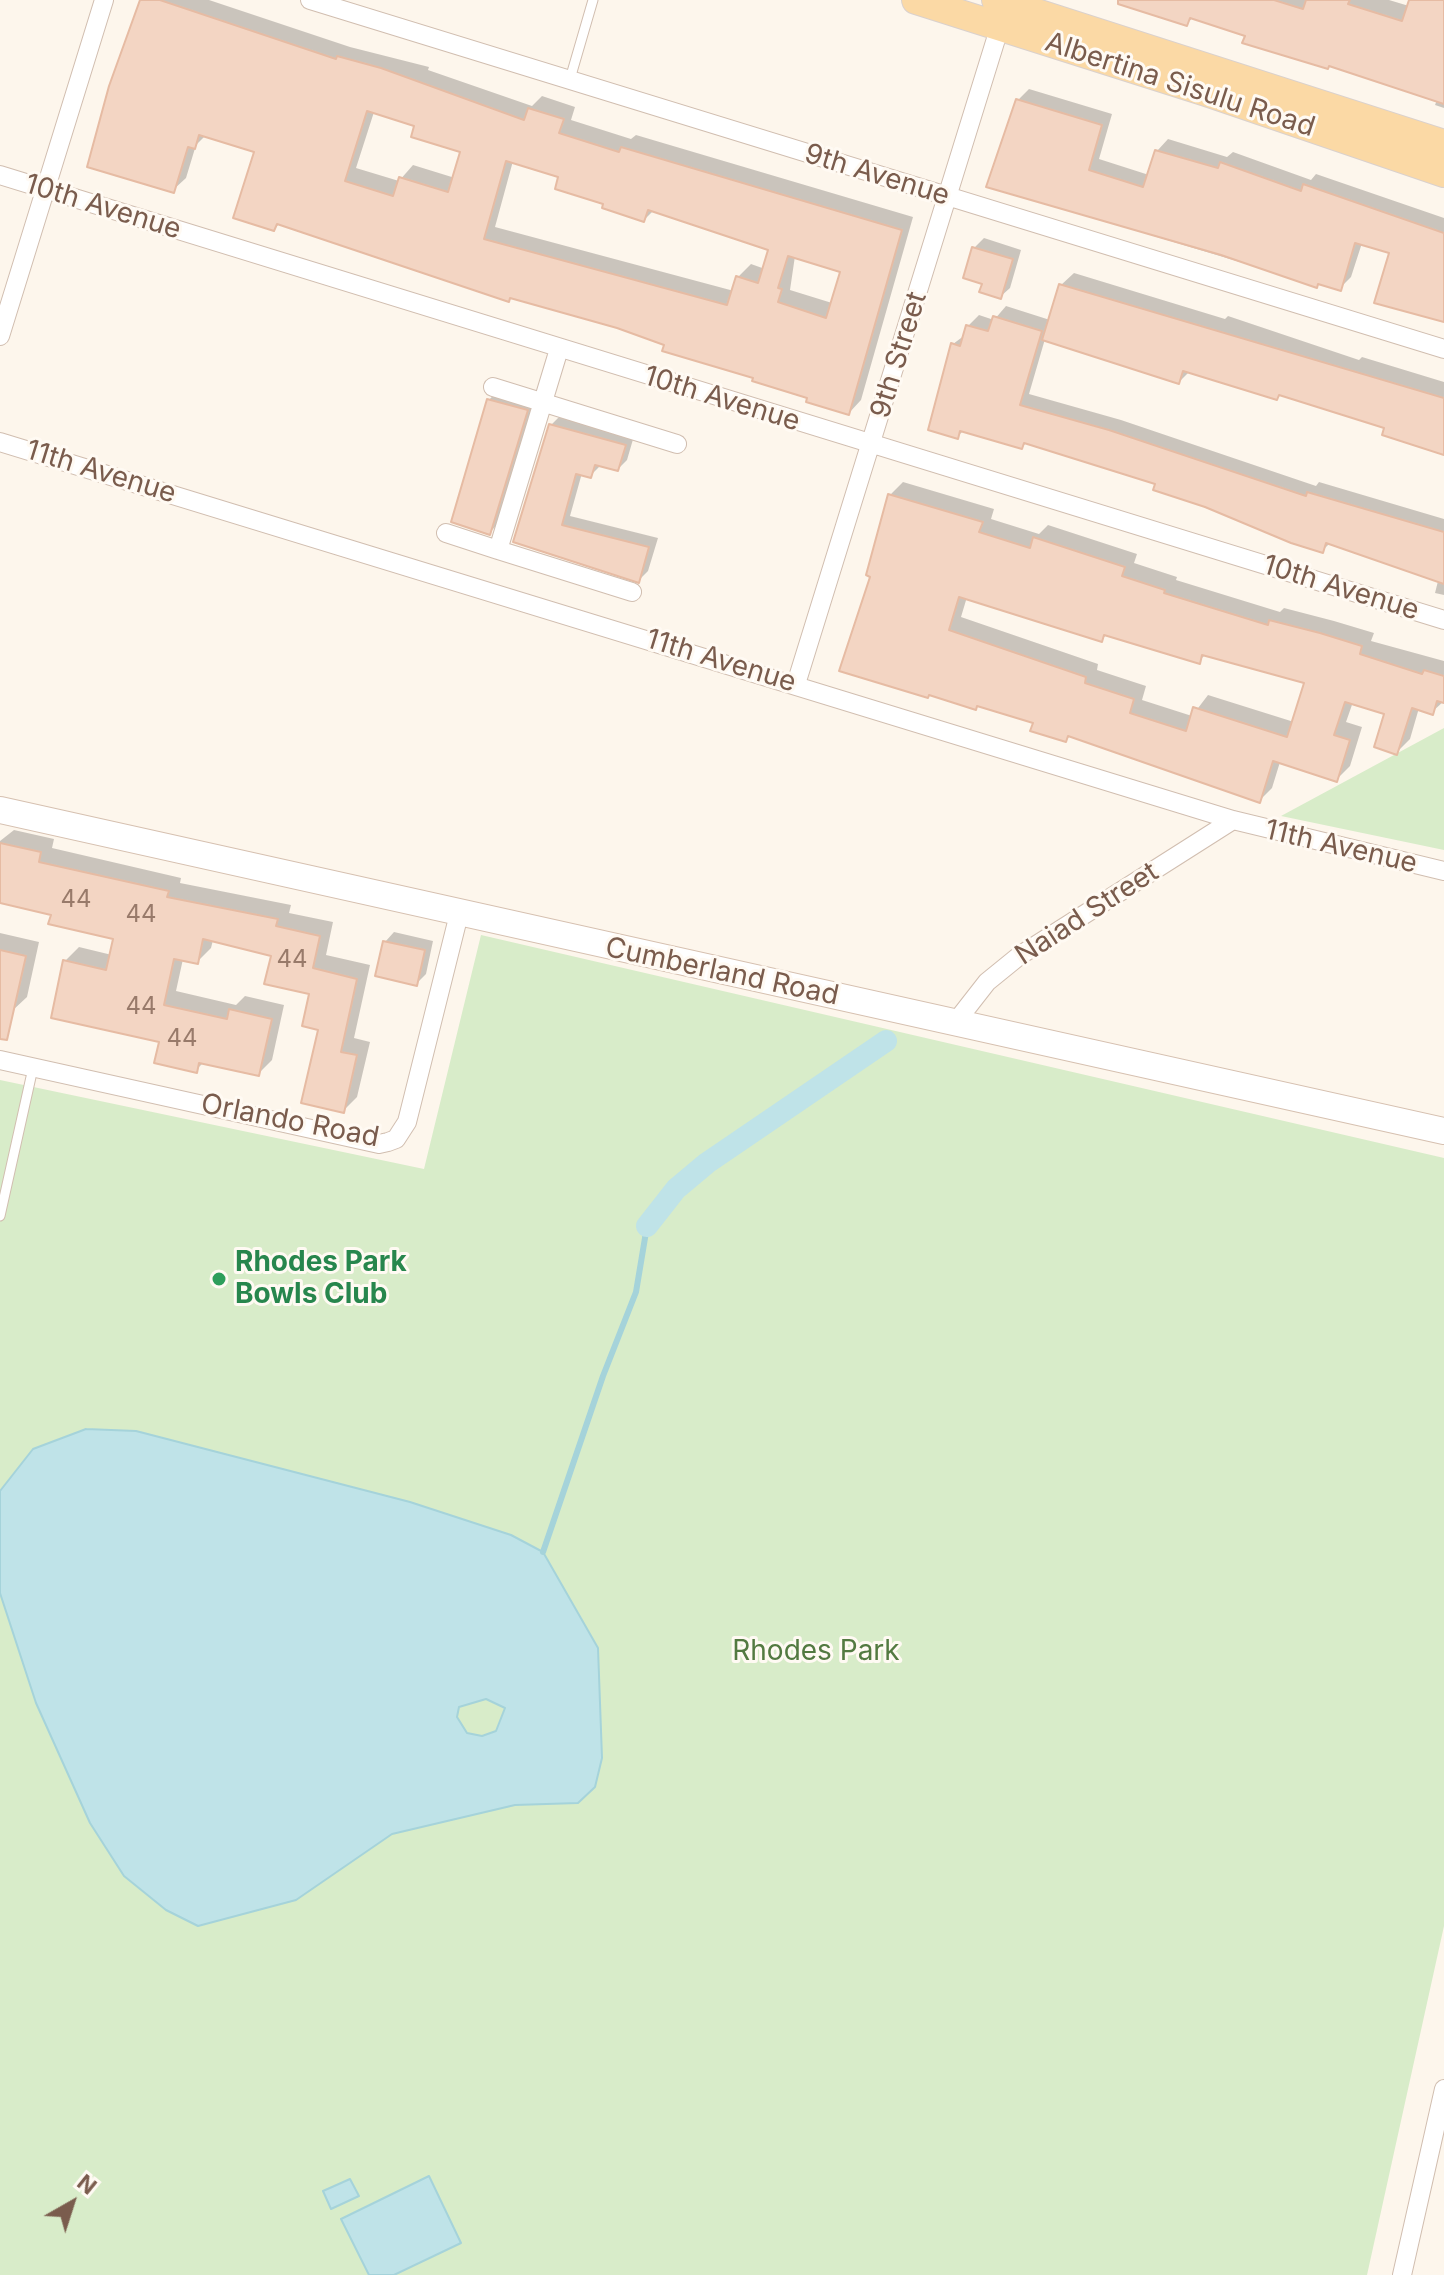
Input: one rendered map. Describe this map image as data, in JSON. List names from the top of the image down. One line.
{"streets":{"main road":["Albertina Sisulu Road"],"street":["9th Avenue","10th Avenue","9th Street","11th Avenue","Naiad Street","Cumberland Road","Orlando Road"]},"crossings":[["Albertina Sisulu Road","9th Street"],["9th Avenue","9th Street"],["10th Avenue","9th Street"],["9th Street","11th Avenue"],["11th Avenue","Naiad Street"],["Naiad Street","Cumberland Road"],["Cumberland Road","Orlando Road"]],"parks":["Rhodes Park"],"places":["Rhodes Park Bowls Club"],"house_numbers":["44","44","44","44","44"],"north":"top right"}
